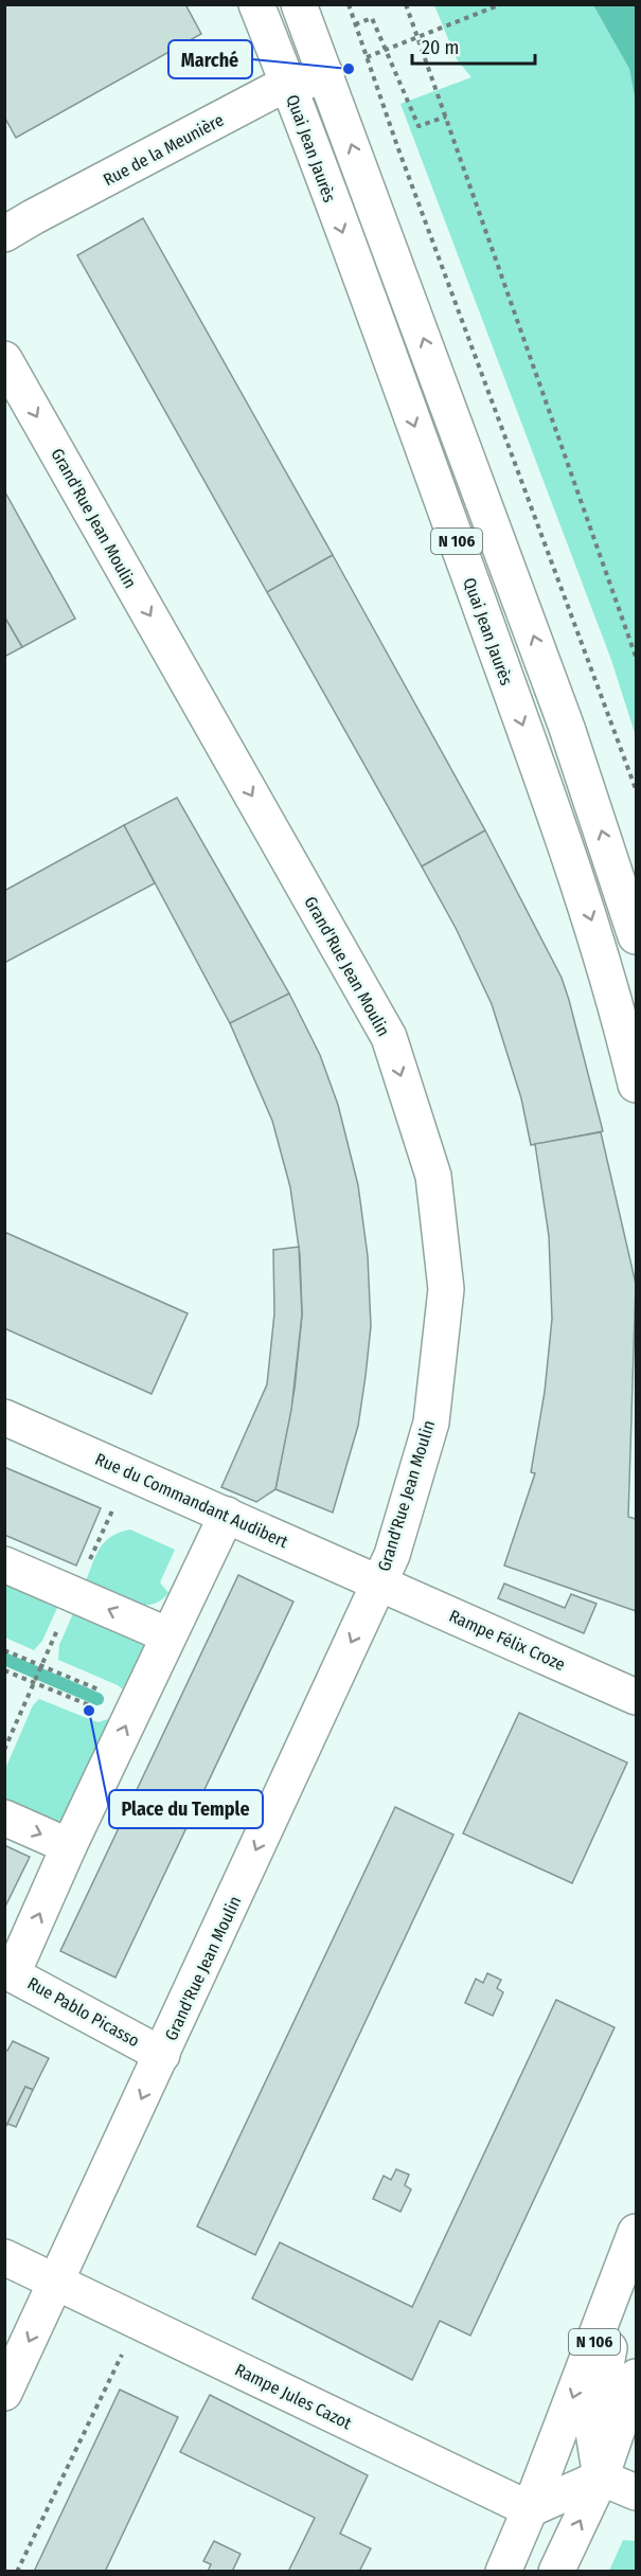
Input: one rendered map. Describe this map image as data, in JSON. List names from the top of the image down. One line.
{"streets":{"street":["Quai Jean Jaurès","Rue de la Meunière","Grand'Rue Jean Moulin","N 106","Rue du Commandant Audibert","Rampe Félix Croze","Rue Pablo Picasso","Rampe Jules Cazot"]},"crossings":[["Quai Jean Jaurès","Rue de la Meunière"],["Rue de la Meunière","N 106"],["Grand'Rue Jean Moulin","Rue du Commandant Audibert"],["Grand'Rue Jean Moulin","Rampe Félix Croze"],["Grand'Rue Jean Moulin","Rue Pablo Picasso"],["Grand'Rue Jean Moulin","Rampe Jules Cazot"],["N 106","Rampe Jules Cazot"],["Rue du Commandant Audibert","Rampe Félix Croze"]],"places":["Marché","Place du Temple"],"scale_bar":"20 m"}
